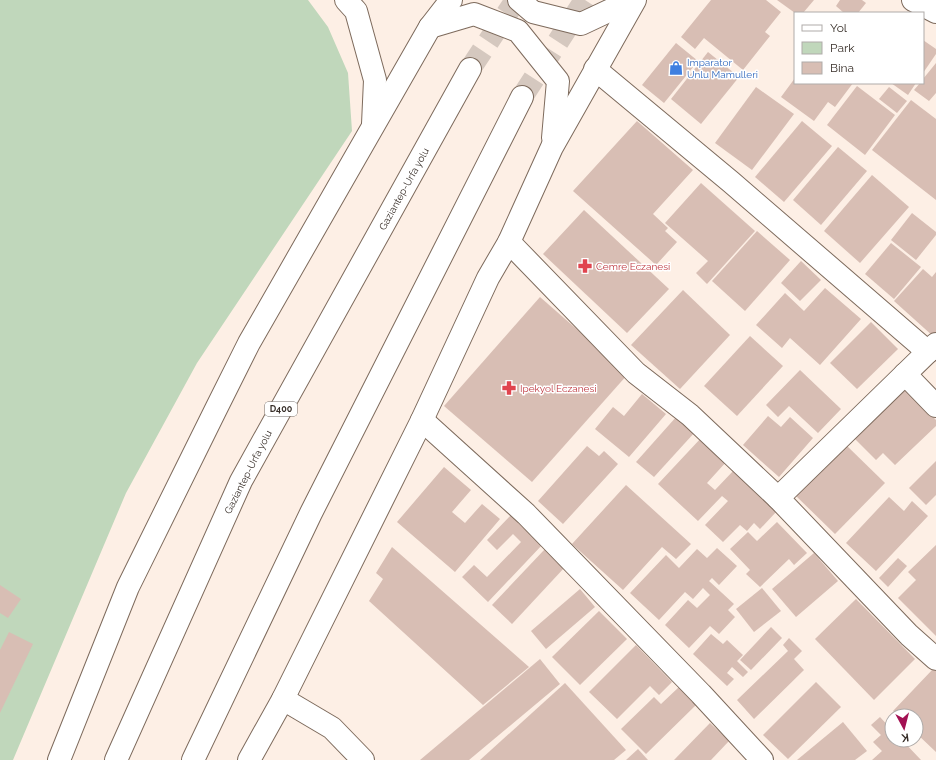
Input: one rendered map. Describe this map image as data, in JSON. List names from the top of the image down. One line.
{"streets":{"main road":["Gaziantep-Urfa yolu","D400"]},"places":{"shop":["Imparator Unlu Mamulleri"],"pharmacy":["Cemre Eczanesi","Ipekyol Eczanesi"]},"legend":["Yol","Park","Bina"],"north":"bottom"}
